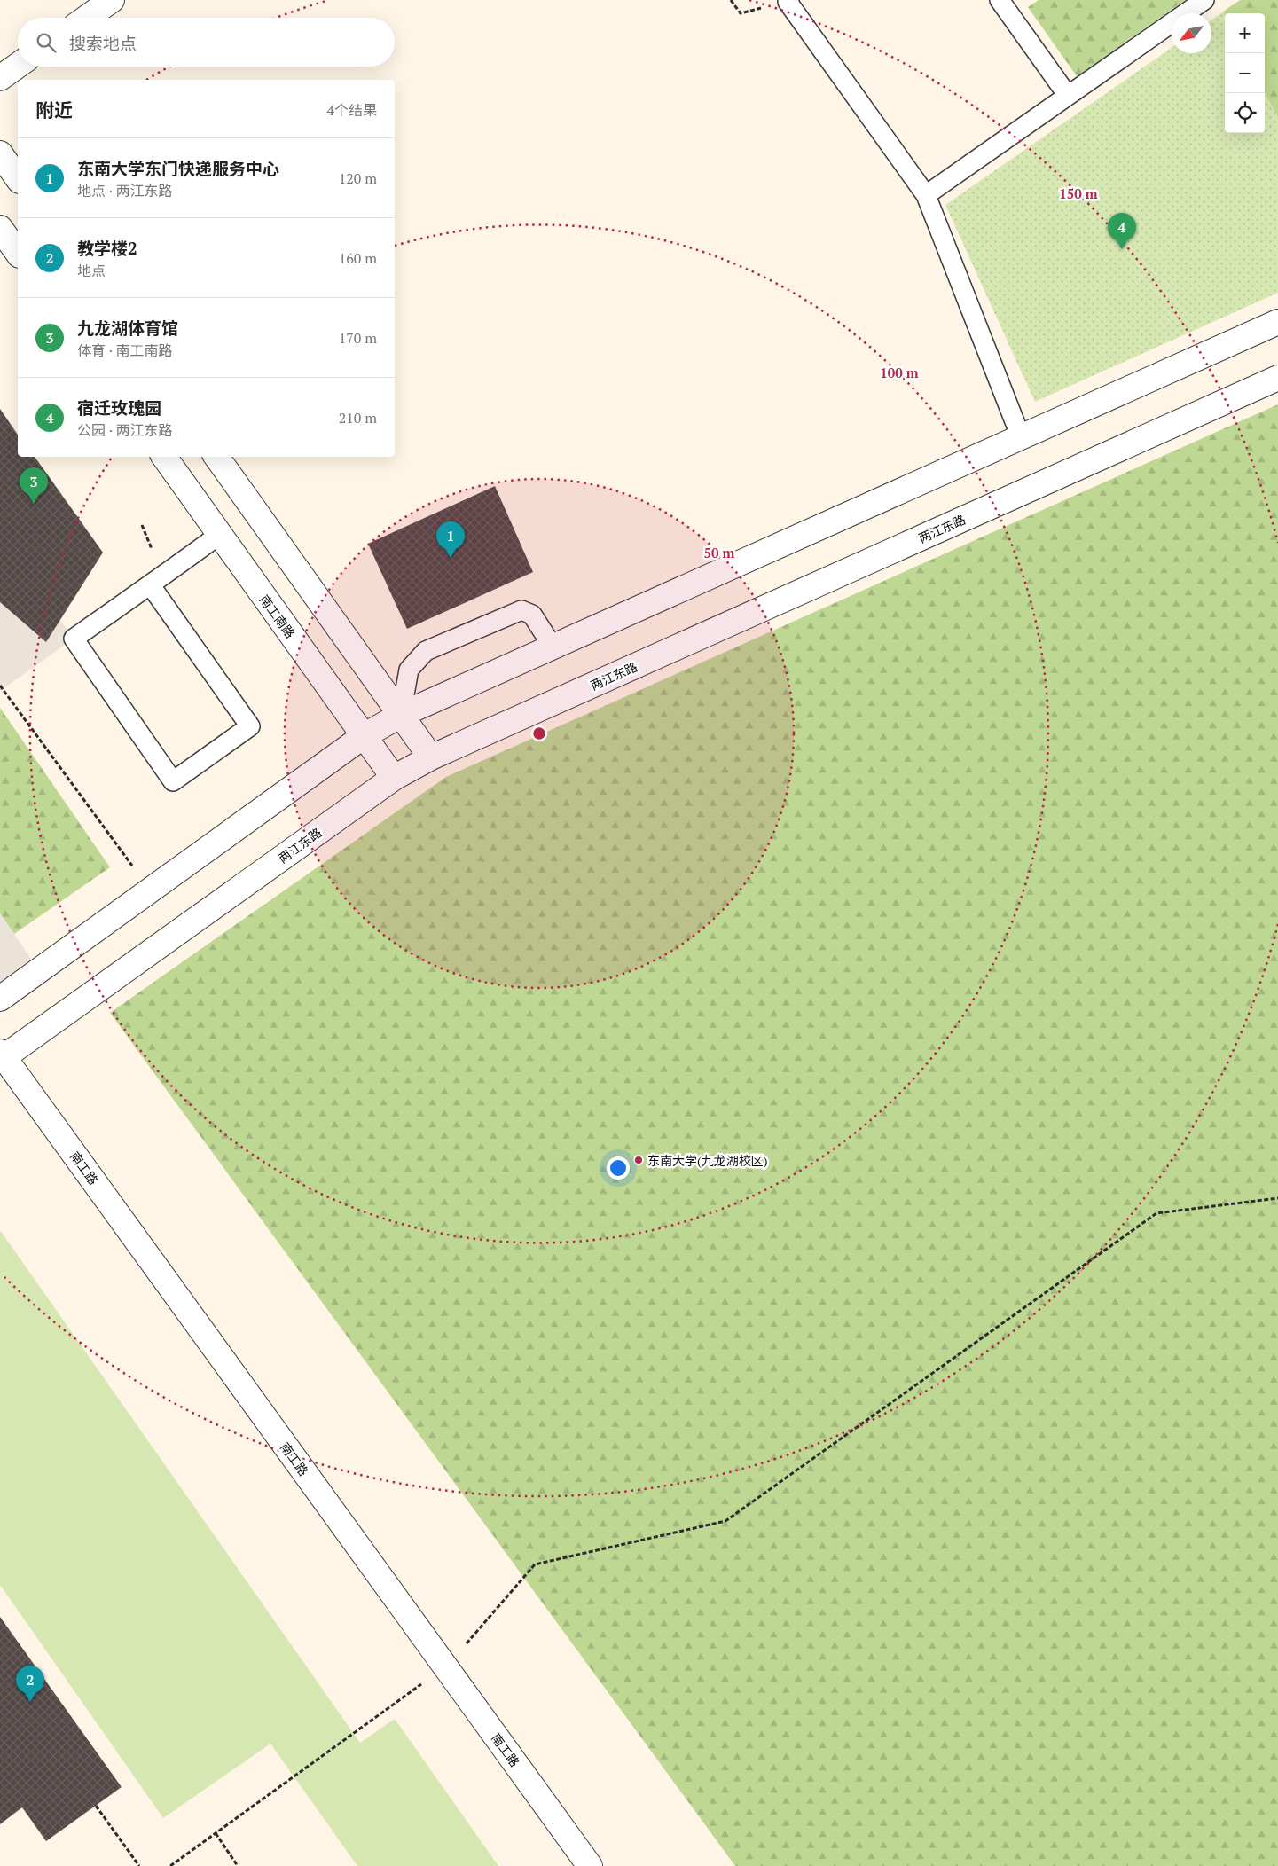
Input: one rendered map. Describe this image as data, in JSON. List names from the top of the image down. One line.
{"streets":{"street":["两江东路","南工南路","南工路"]},"crossings":[["两江东路","南工南路"],["两江东路","南工路"]],"places":["东南大学(九龙湖校区)"],"north":"bottom left","page":{"map_buttons":["+","−"],"search":"搜索地点","heading":["附近","4个结果"],"list":[{"mark":"1","name":"东南大学东门快递服务中心","note":"地点 · 两江东路","value":"120 m"},{"mark":"2","name":"教学楼2","note":"地点","value":"160 m"},{"mark":"3","name":"九龙湖体育馆","note":"体育 · 南工南路","value":"170 m"},{"mark":"4","name":"宿迁玫瑰园","note":"公园 · 两江东路","value":"210 m"}],"pins":["4","3","1","2"]},"rings":["150 m","100 m","50 m"]}
